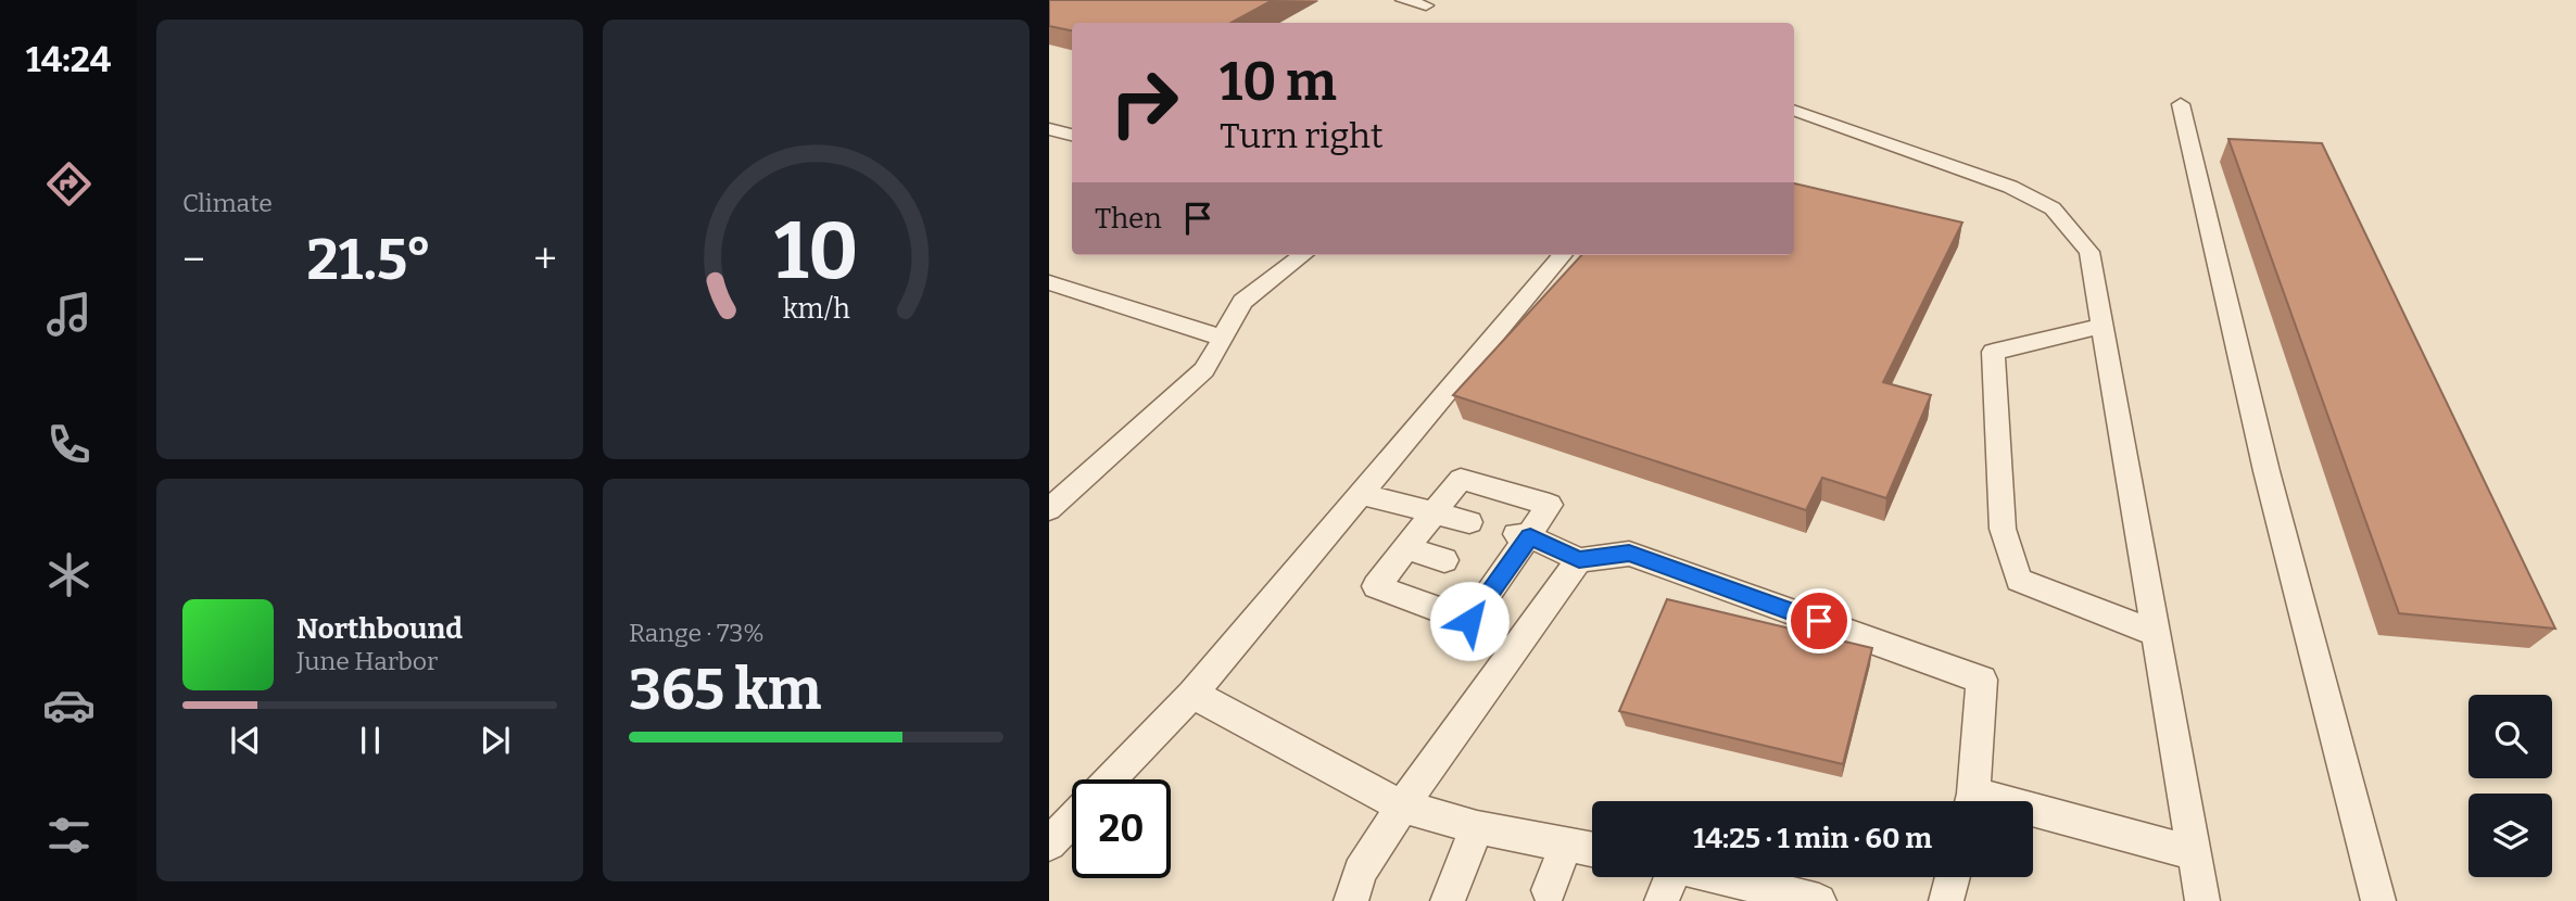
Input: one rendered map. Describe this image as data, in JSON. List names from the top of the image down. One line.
{"page":{"tabs":"14:24","tile":["Climate",["Range · 73%","365 km"]],"turn":["10 m","Turn right"],"then":"Then","heat":["−","21.5°","+"],"song":["Northbound","June Harbor"],"limit":"20","trip":"14:25 · 1 min · 60 m","gauge":["10","km/h"]}}
